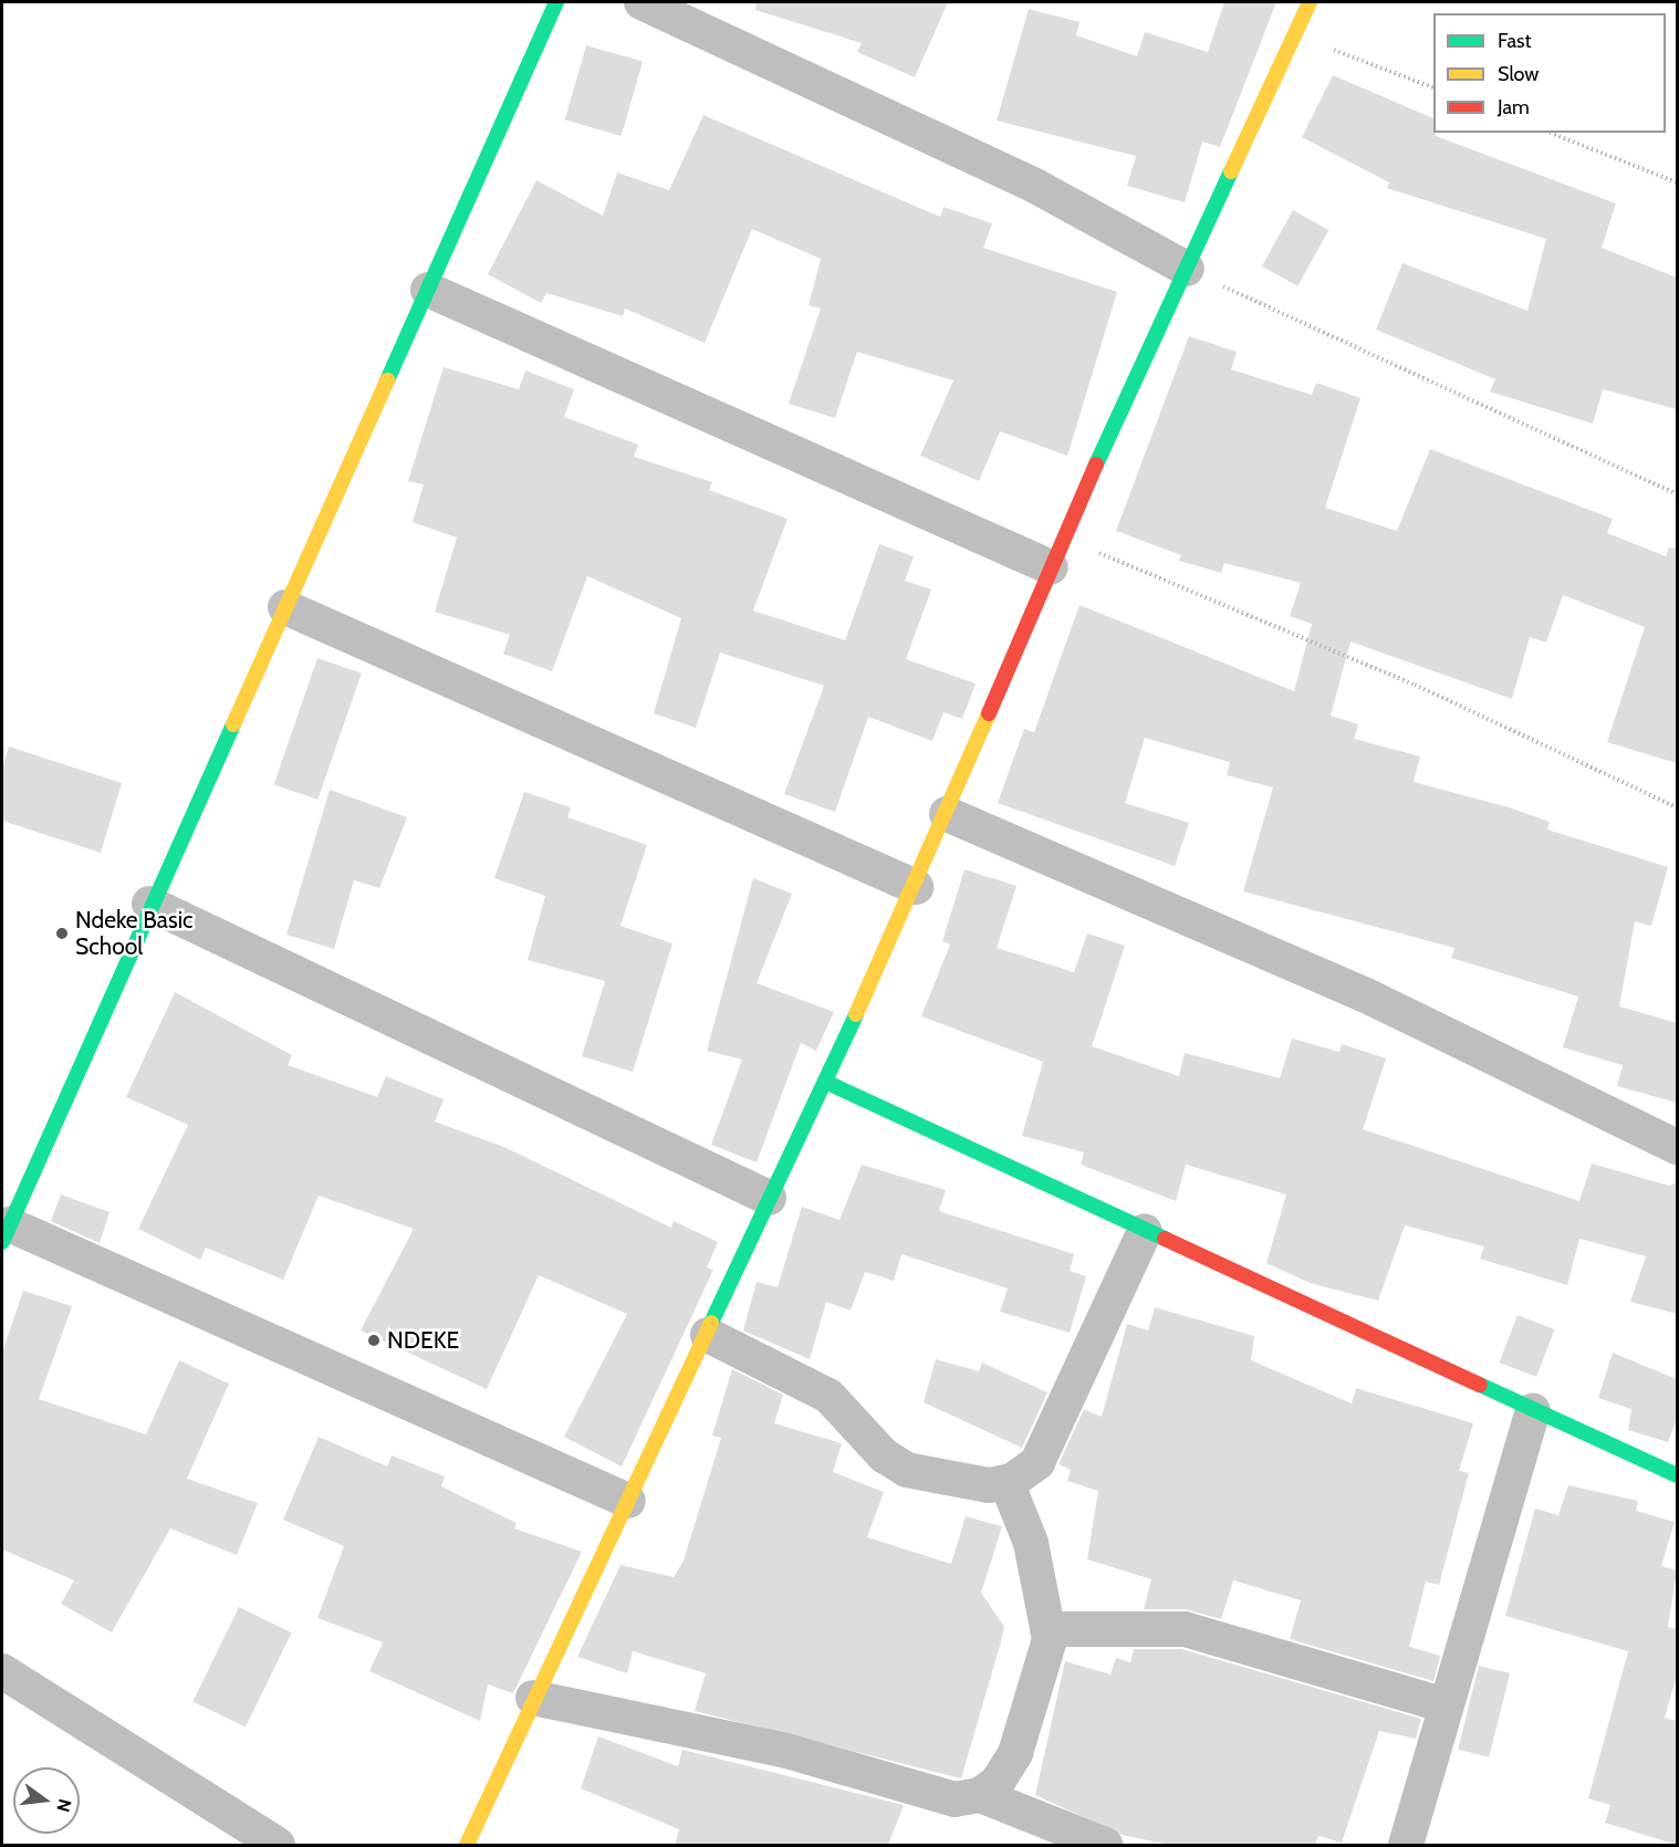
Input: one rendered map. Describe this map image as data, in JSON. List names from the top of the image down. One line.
{"places":["Ndeke Basic School","NDEKE"],"legend":["Fast","Slow","Jam"],"north":"right"}
